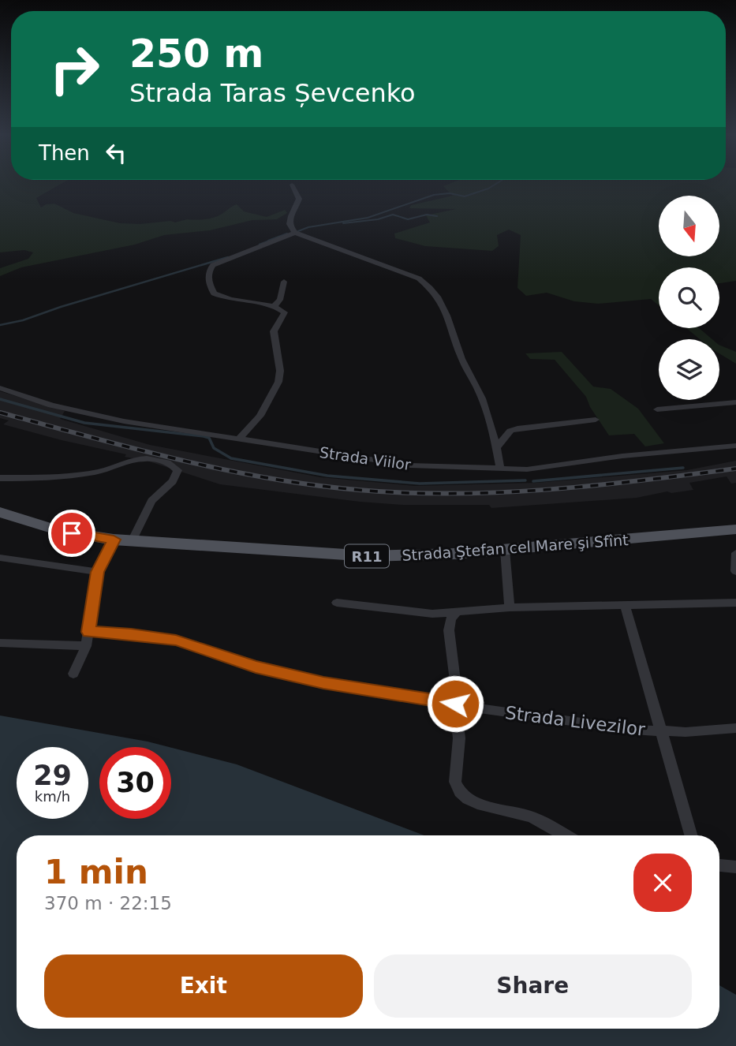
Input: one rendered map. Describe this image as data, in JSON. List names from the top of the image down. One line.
{"streets":{"main road":["Strada Ştefan cel Mare şi Sfînt","R11"],"street":["Strada Viilor","Strada Livezilor"]},"north":"bottom","page":{"turn":["250 m","Strada Taras Șevcenko"],"then":"Then","speed":"29 km/h","limit":"30","heading":["1 min","370 m · 22:15"],"buttons":["Exit","Share"]}}
